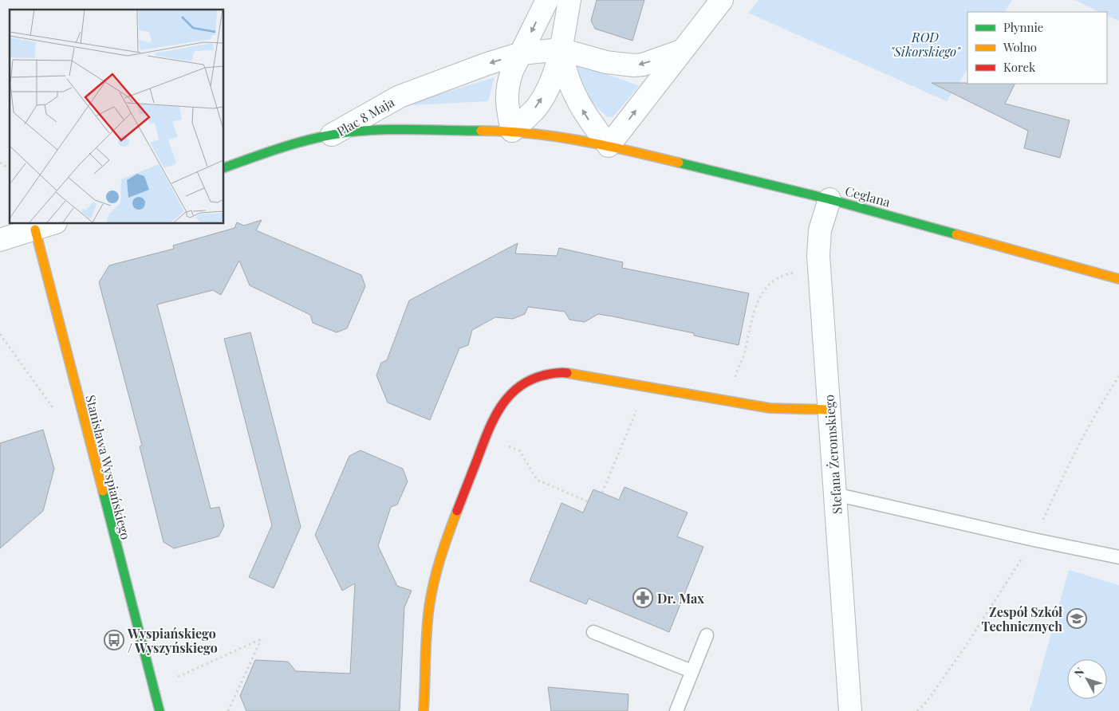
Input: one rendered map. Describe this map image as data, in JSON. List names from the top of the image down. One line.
{"streets":{"street":["Plac 8 Maja","Ceglana","Stefana Żeromskiego","Stanisława Wyspiańskiego"]},"crossings":[["Plac 8 Maja","Ceglana"],["Ceglana","Stefana Żeromskiego"]],"parks":["ROD \"Sikorskiego\""],"places":{"pharmacy":["Dr. Max"],"school or university":["Zespół Szkół Technicznych"],"bus stop":["Wyspiańskiego / Wyszyńskiego"]},"legend":["Płynnie","Wolno","Korek"],"north":"top left"}
